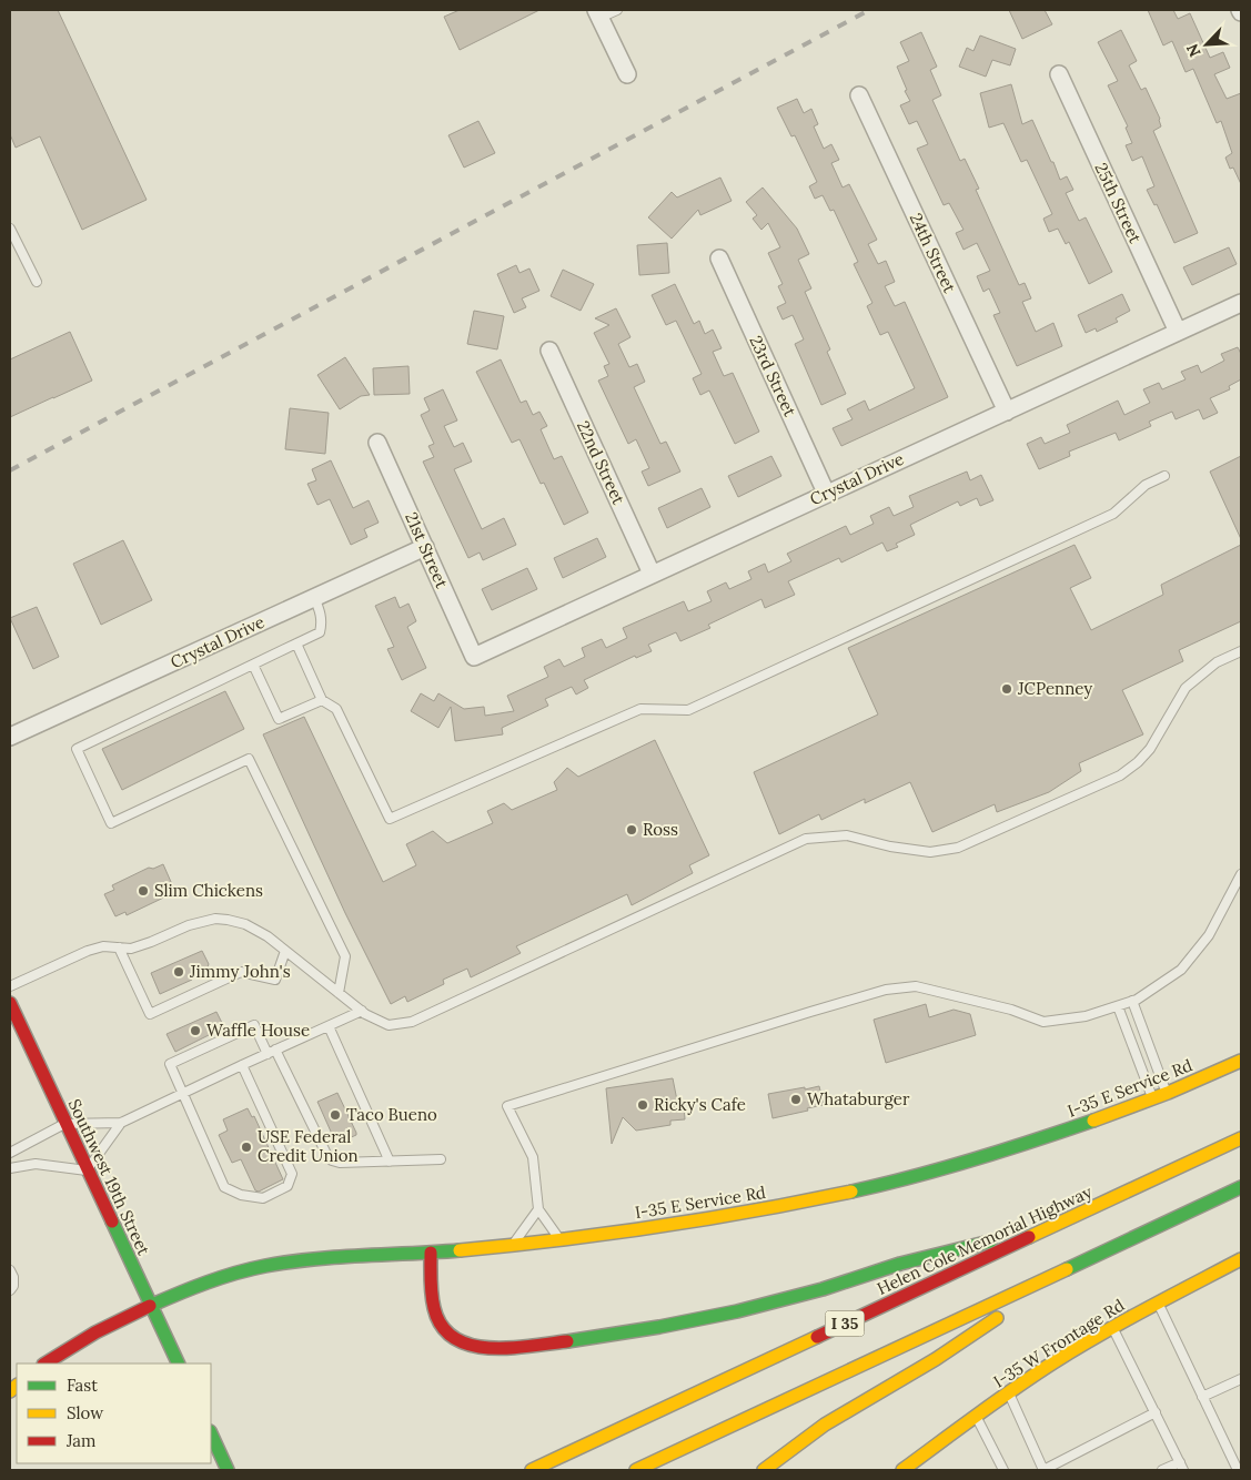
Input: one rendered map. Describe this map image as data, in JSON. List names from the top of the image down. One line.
{"streets":{"main road":["I-35 E Service Rd","Southwest 19th Street","Helen Cole Memorial Highway","I 35","I-35 W Frontage Rd"],"street":["25th Street","24th Street","23rd Street","22nd Street","Crystal Drive","21st Street"]},"crossings":[["25th Street","Crystal Drive"],["24th Street","Crystal Drive"],["23rd Street","Crystal Drive"],["22nd Street","Crystal Drive"],["Crystal Drive","21st Street"],["I-35 E Service Rd","Southwest 19th Street"]],"places":["JCPenney","Ross","Slim Chickens","Jimmy John's","Waffle House","Whataburger","Ricky's Cafe","Taco Bueno","USE Federal Credit Union"],"legend":["Fast","Slow","Jam"],"north":"bottom left"}
